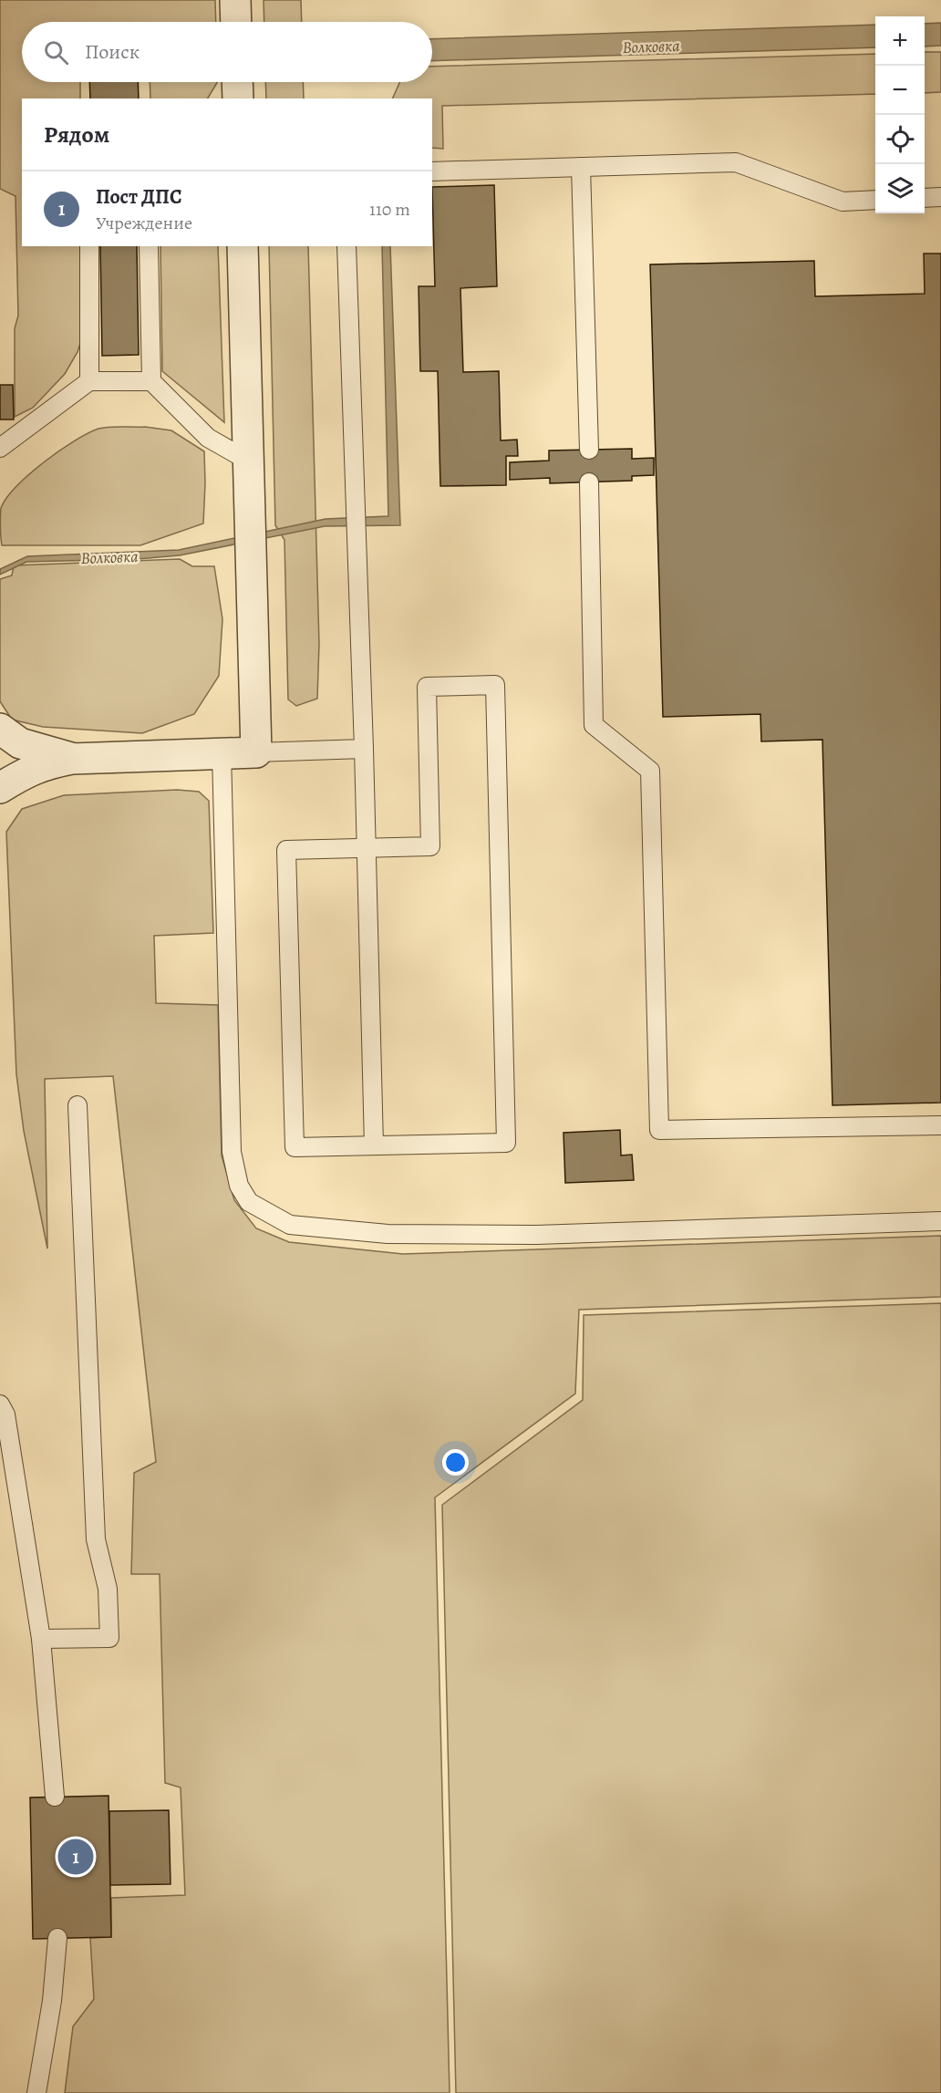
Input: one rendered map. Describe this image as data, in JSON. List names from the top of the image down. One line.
{"water":["Волковка"],"page":{"map_buttons":["+","−"],"search":"Поиск","heading":"Рядом","list":[{"mark":"1","name":"Пост ДПС","note":"Учреждение","value":"110 m"}],"pins":"1"}}
